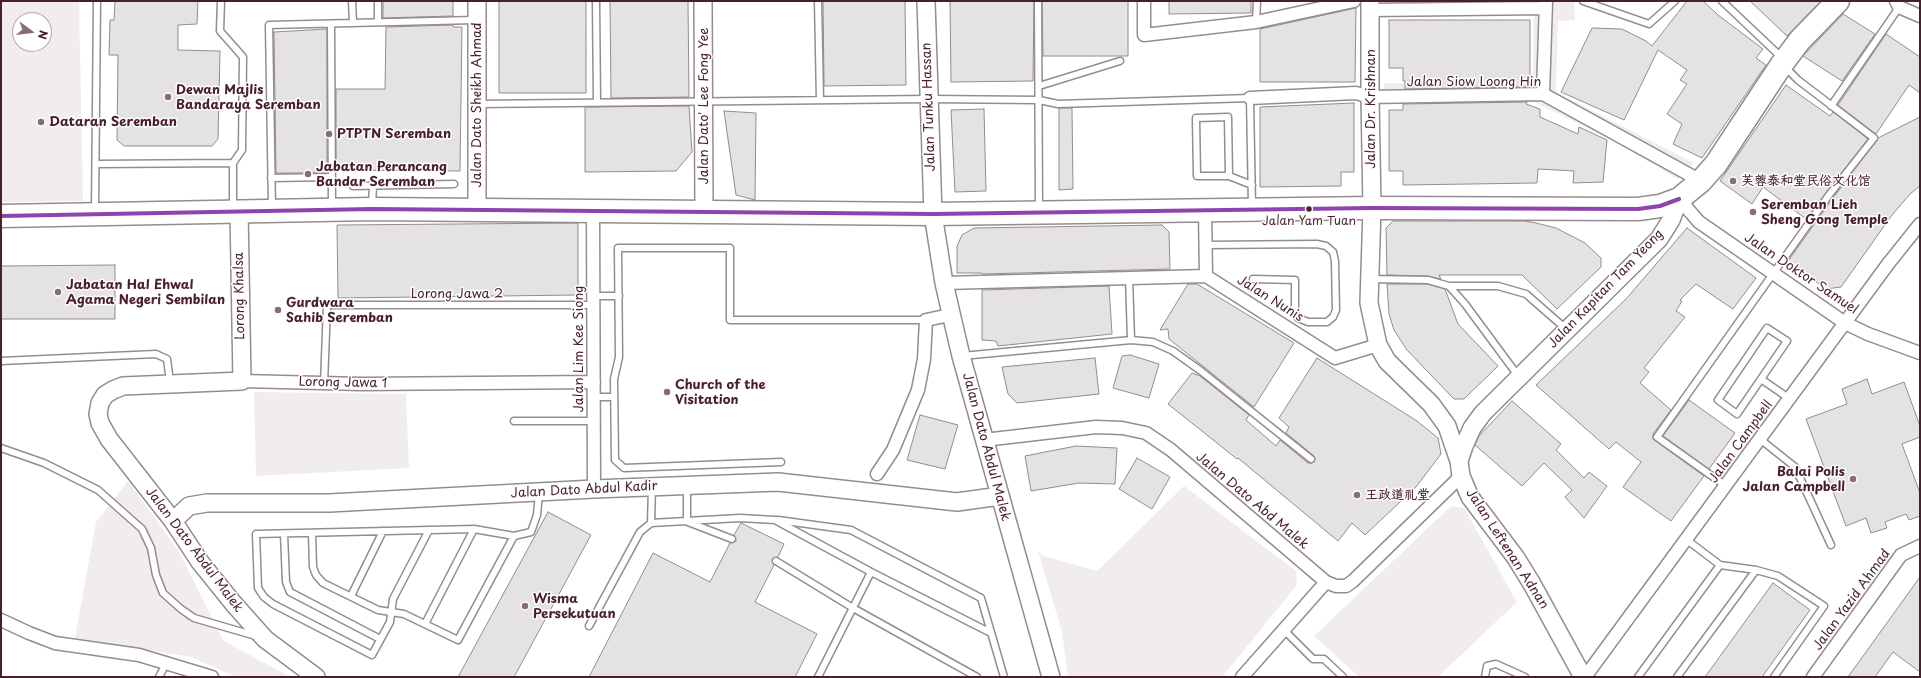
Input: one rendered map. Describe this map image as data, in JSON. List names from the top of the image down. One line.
{"streets":{"highway":["Jalan Kapitan Tam Yeong"],"street":["Jalan Siow Loong Hin","Jalan Dato Sheikh Ahmad","Jalan Dato' Lee Fong Yee","Jalan Tunku Hassan","Jalan Dr. Krishnan","Jalan Doktor Samuel","Lorong Khalsa","Jalan Nunis","Jalan Lim Kee Siong","Lorong Jawa 1","Jalan Campbell","Jalan Dato Abdul Malek","Jalan Dato Abdul Kadir","Jalan Dato Abd Malek","Jalan Leftenan Adnan","Jalan Yazid Ahmad"],"lane":["Lorong Jawa 2"]},"crossings":[["Jalan Siow Loong Hin","Jalan Dr. Krishnan"],["Jalan Siow Loong Hin","Jalan Kapitan Tam Yeong"],["Jalan Tunku Hassan","Jalan Dato Abdul Malek"],["Jalan Dr. Krishnan","Jalan Nunis"],["Jalan Dr. Krishnan","Jalan Leftenan Adnan"],["Jalan Doktor Samuel","Jalan Kapitan Tam Yeong"],["Jalan Doktor Samuel","Jalan Campbell"],["Jalan Kapitan Tam Yeong","Jalan Dato Abd Malek"],["Jalan Kapitan Tam Yeong","Jalan Leftenan Adnan"],["Lorong Jawa 2","Jalan Lim Kee Siong"],["Lorong Jawa 2","Lorong Jawa 1"],["Lorong Khalsa","Lorong Jawa 1"],["Jalan Nunis","Jalan Leftenan Adnan"],["Jalan Lim Kee Siong","Lorong Jawa 1"],["Jalan Lim Kee Siong","Jalan Dato Abdul Kadir"],["Lorong Jawa 1","Jalan Dato Abdul Malek"],["Jalan Campbell","Jalan Leftenan Adnan"],["Jalan Dato Abdul Malek","Jalan Dato Abdul Kadir"],["Jalan Dato Abdul Malek","Jalan Dato Abd Malek"],["Jalan Dato Abd Malek","Jalan Leftenan Adnan"]],"places":["Dewan Majlis Bandaraya Seremban","Dataran Seremban","PTPTN Seremban","Jabatan Perancang Bandar Seremban","芙蓉泰和堂民俗文化馆","Jalan Yam Tuan","Seremban Lieh Sheng Gong Temple","Jabatan Hal Ehwal Agama Negeri Sembilan","Gurdwara Sahib Seremban","Church of the Visitation","Balai Polis Jalan Campbell","王政道礼堂","Wisma Persekutuan"],"north":"right"}
